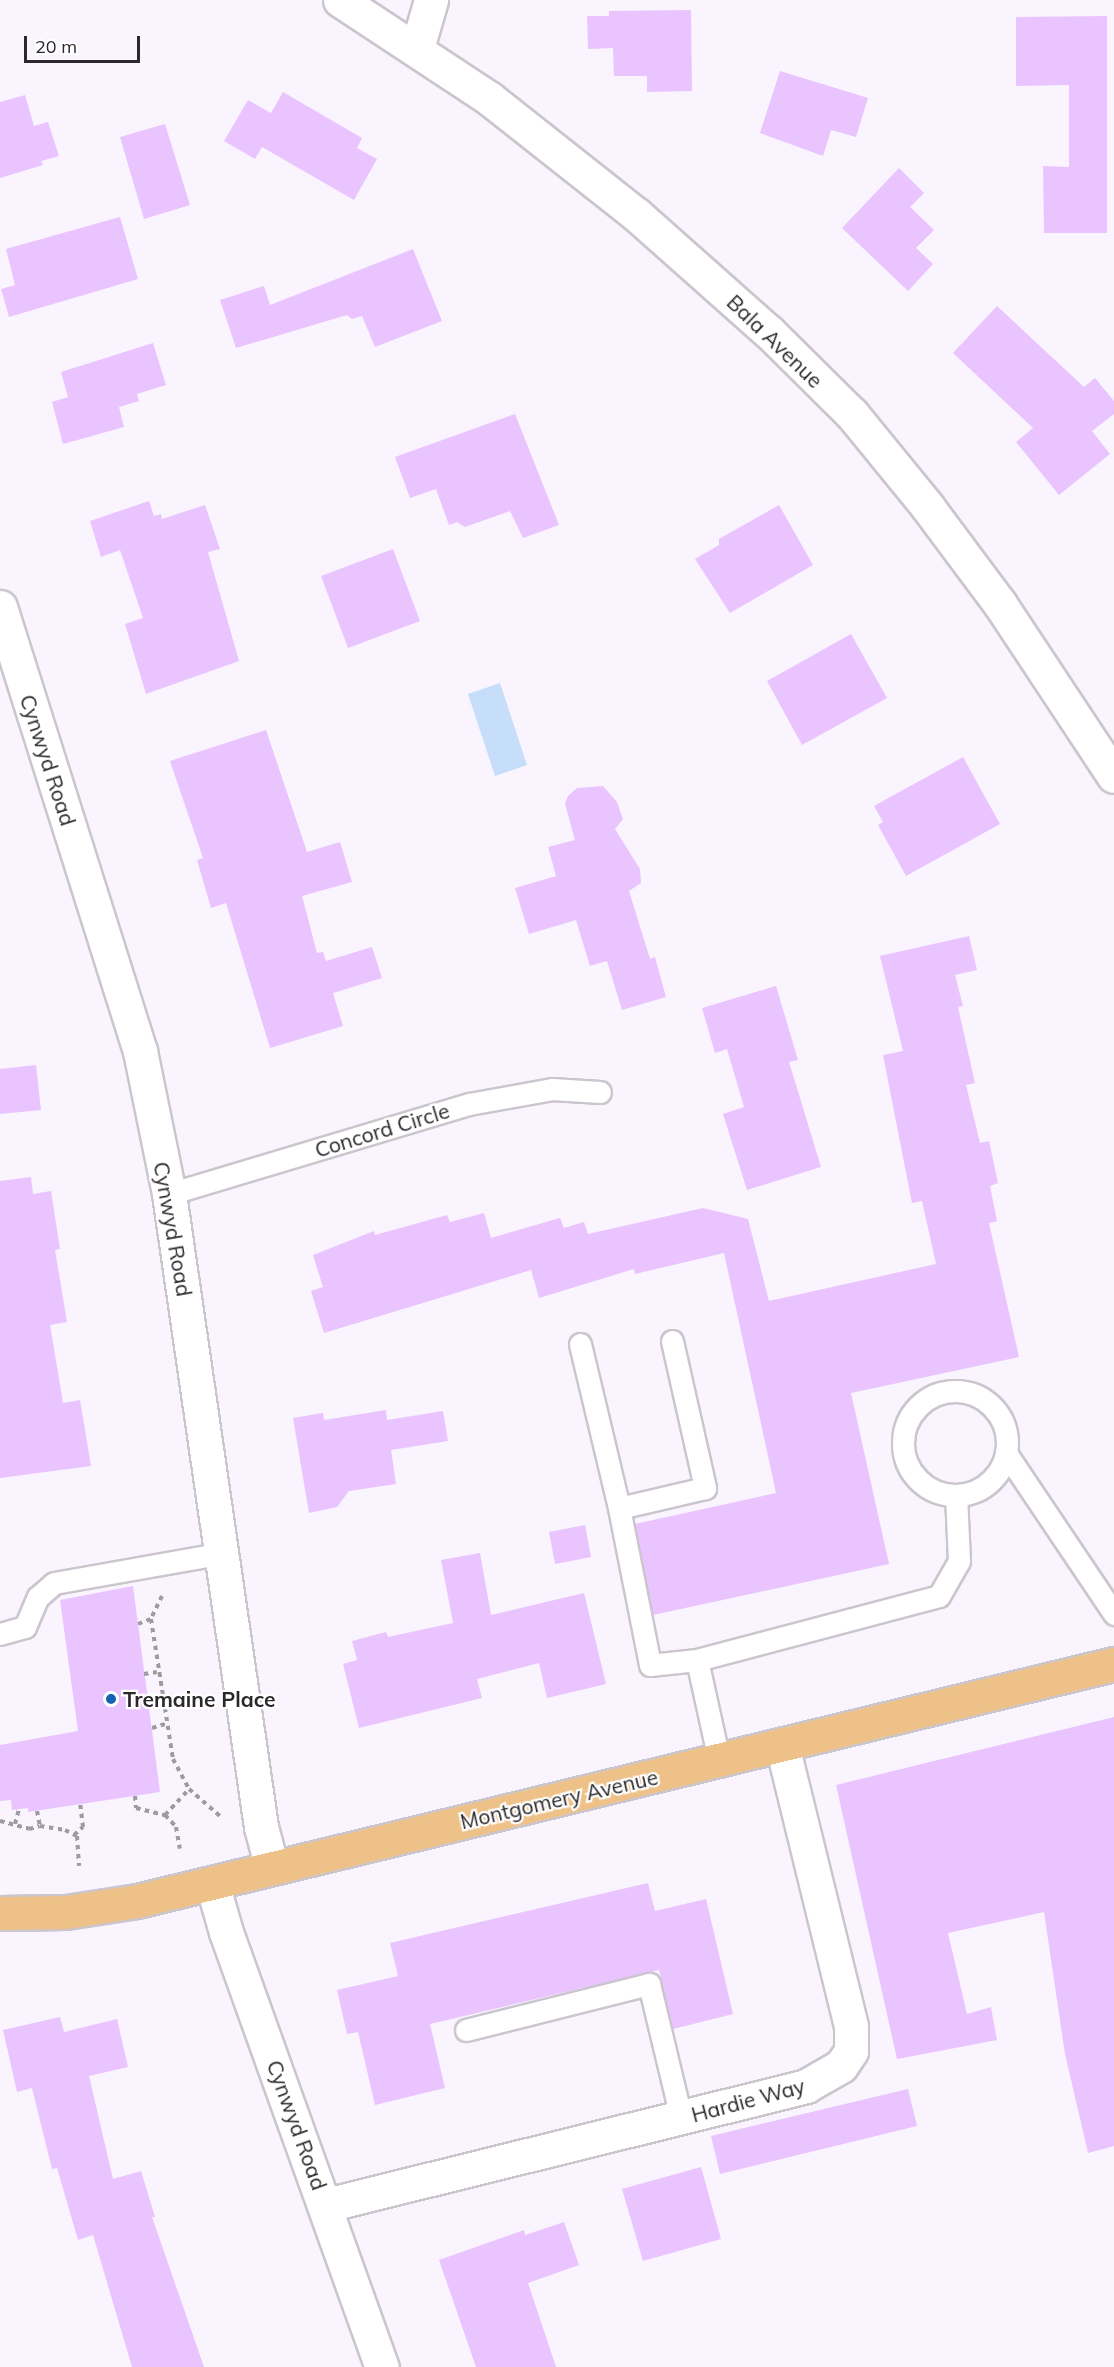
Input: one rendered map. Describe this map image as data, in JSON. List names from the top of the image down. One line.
{"streets":{"main road":["Montgomery Avenue"],"street":["Bala Avenue","Cynwyd Road","Hardie Way"],"lane":["Concord Circle"]},"crossings":[["Cynwyd Road","Concord Circle"],["Cynwyd Road","Montgomery Avenue"],["Cynwyd Road","Hardie Way"],["Montgomery Avenue","Hardie Way"]],"places":["Tremaine Place"],"scale_bar":"20 m"}
